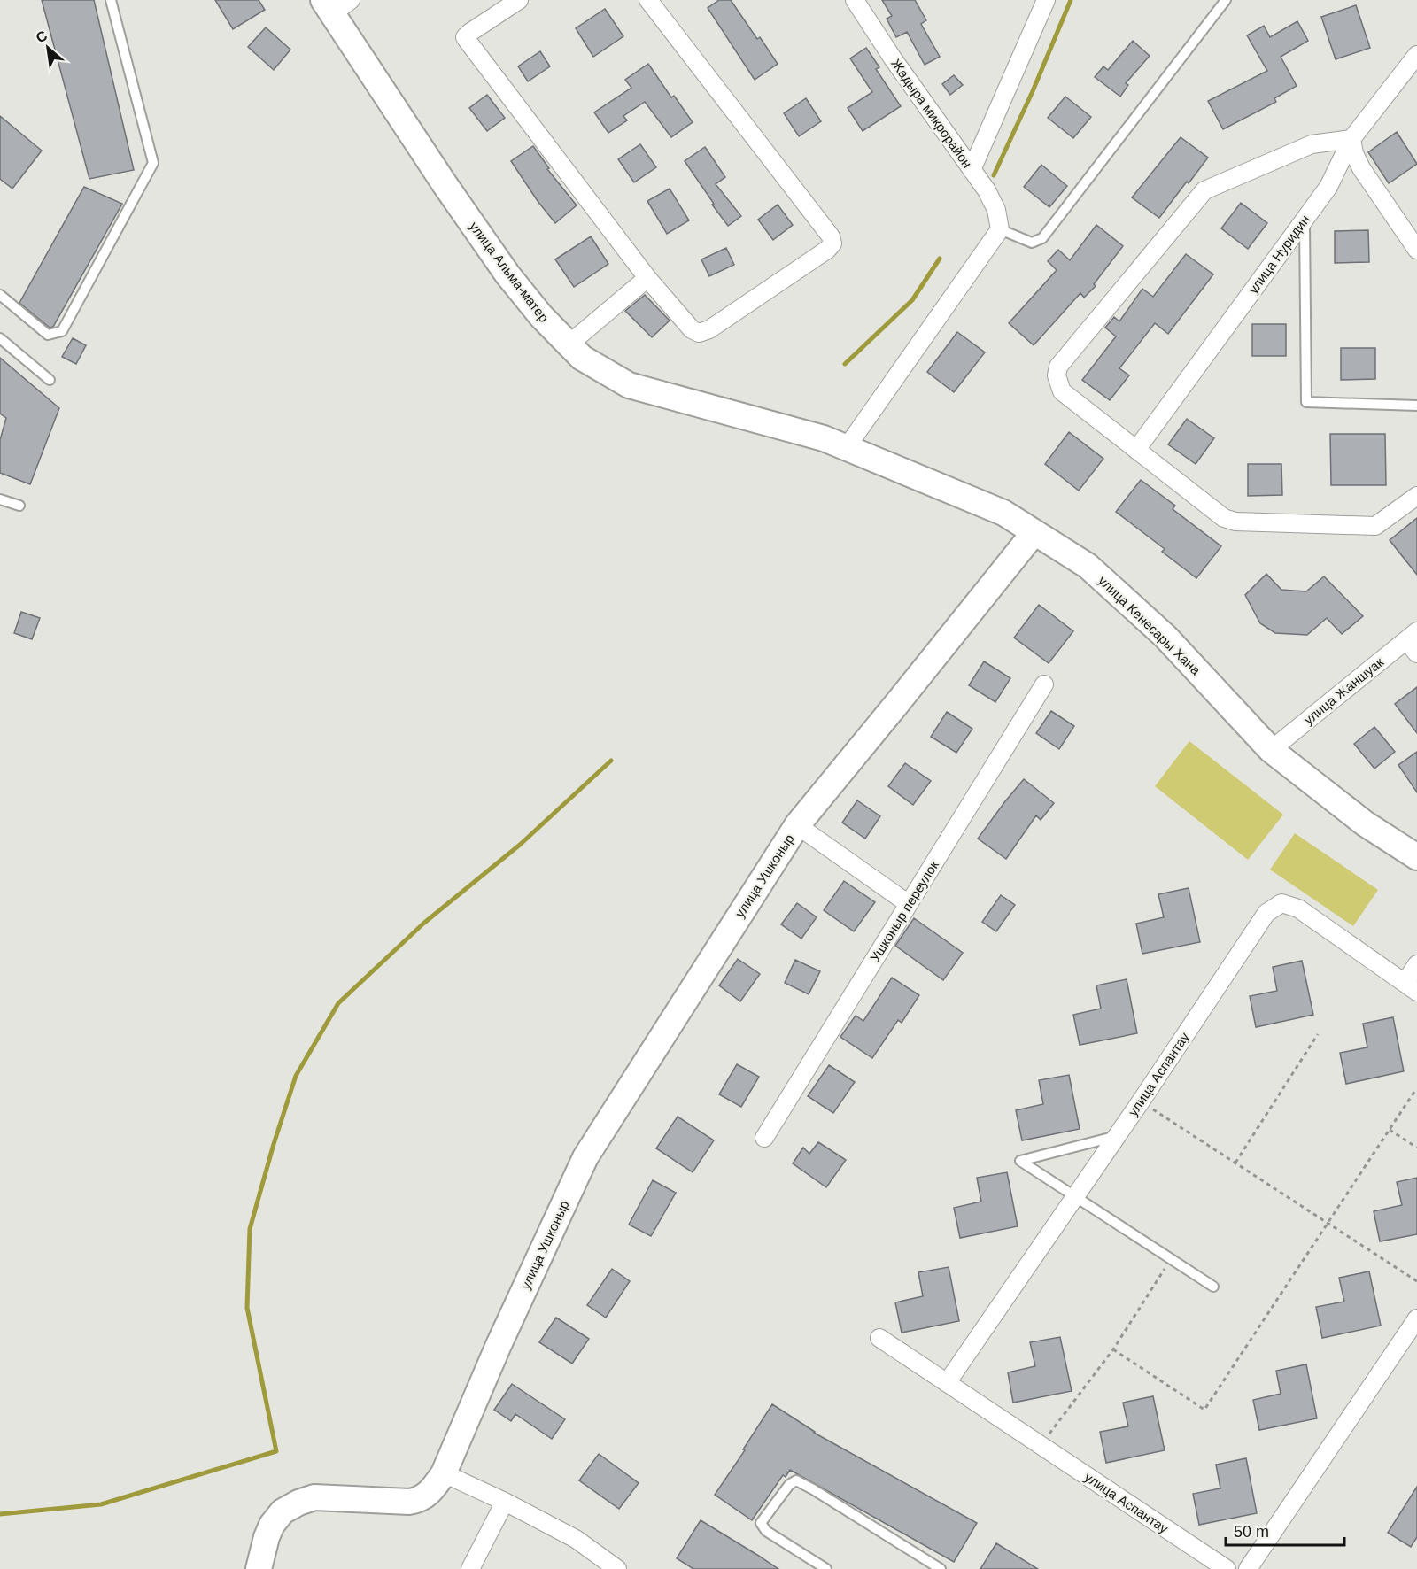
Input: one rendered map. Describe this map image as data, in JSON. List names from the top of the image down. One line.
{"streets":{"street":["Жадыра микрорайон","улица Нуридин","улица Альма-матер","улица Кенесары Хана","улица Жаншуак","улица Ушконыр","Ушконыр переулок","улица Аспантау"]},"crossings":[["улица Альма-матер","улица Кенесары Хана"],["улица Кенесары Хана","улица Жаншуак"],["улица Кенесары Хана","улица Ушконыр"],["улица Ушконыр","Ушконыр переулок"]],"scale_bar":"50 m","north":"top left"}
